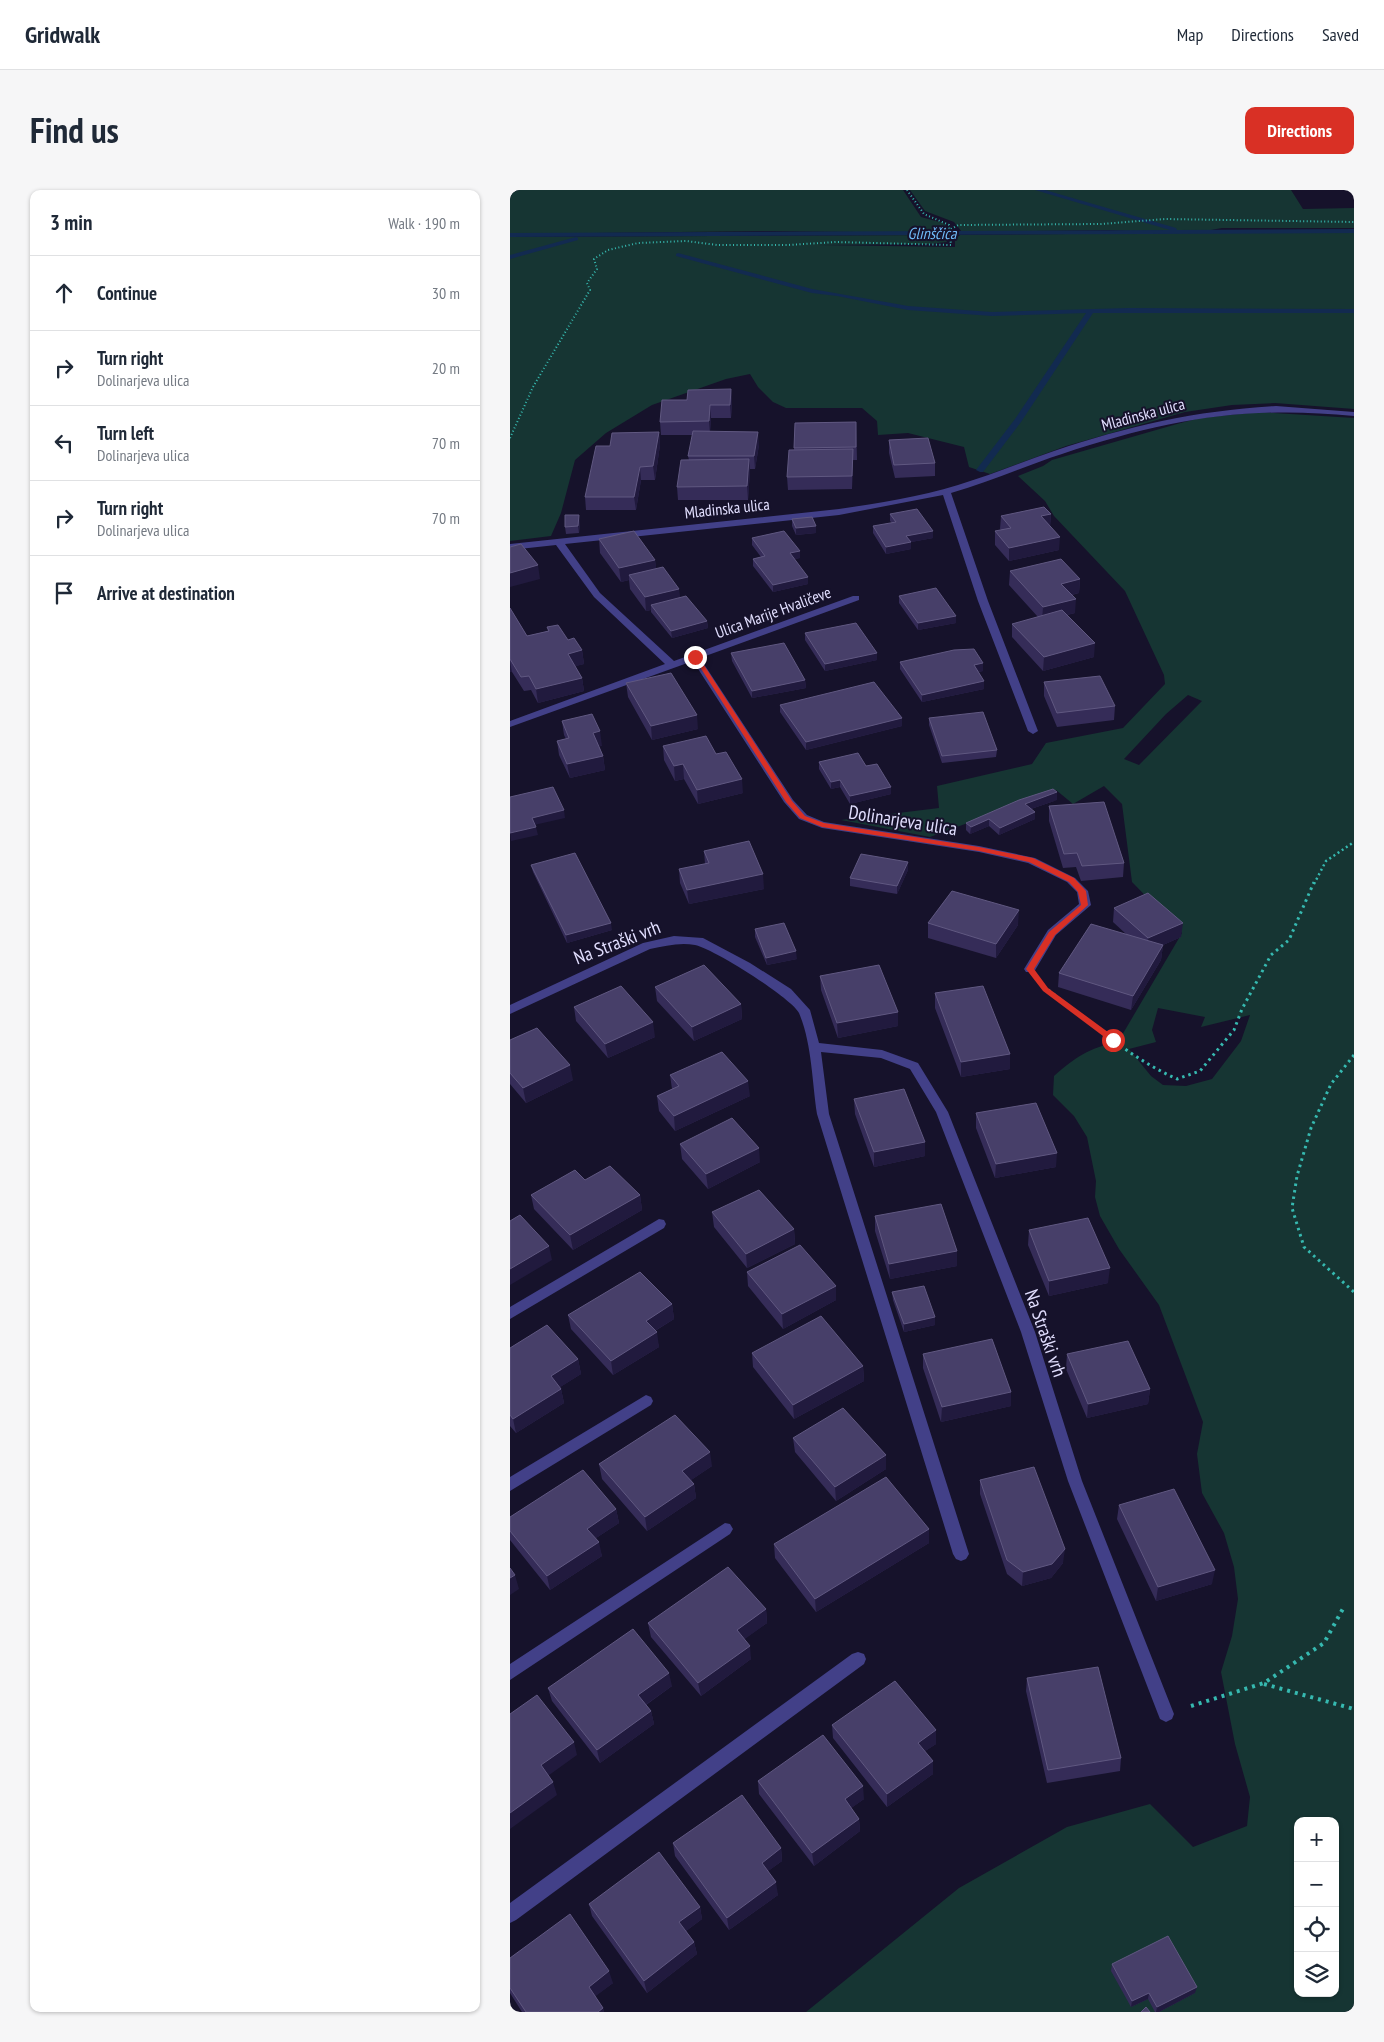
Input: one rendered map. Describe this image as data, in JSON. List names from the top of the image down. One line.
{"streets":{"street":["Mladinska ulica","Ulica Marije Hvaličeve","Dolinarjeva ulica","Na Straški vrh"]},"crossings":[["Ulica Marije Hvaličeve","Dolinarjeva ulica"]],"water":["Glinščica"],"page":{"header":"Gridwalk","nav":["Map","Directions","Saved"],"title":"Find us","buttons":"Directions","heading":["3 min","Walk · 190 m"],"list":[["Continue","30 m"],["Turn right","Dolinarjeva ulica","20 m"],["Turn left","Dolinarjeva ulica","70 m"],["Turn right","Dolinarjeva ulica","70 m"],"Arrive at destination"],"map_buttons":["+","−"]}}
